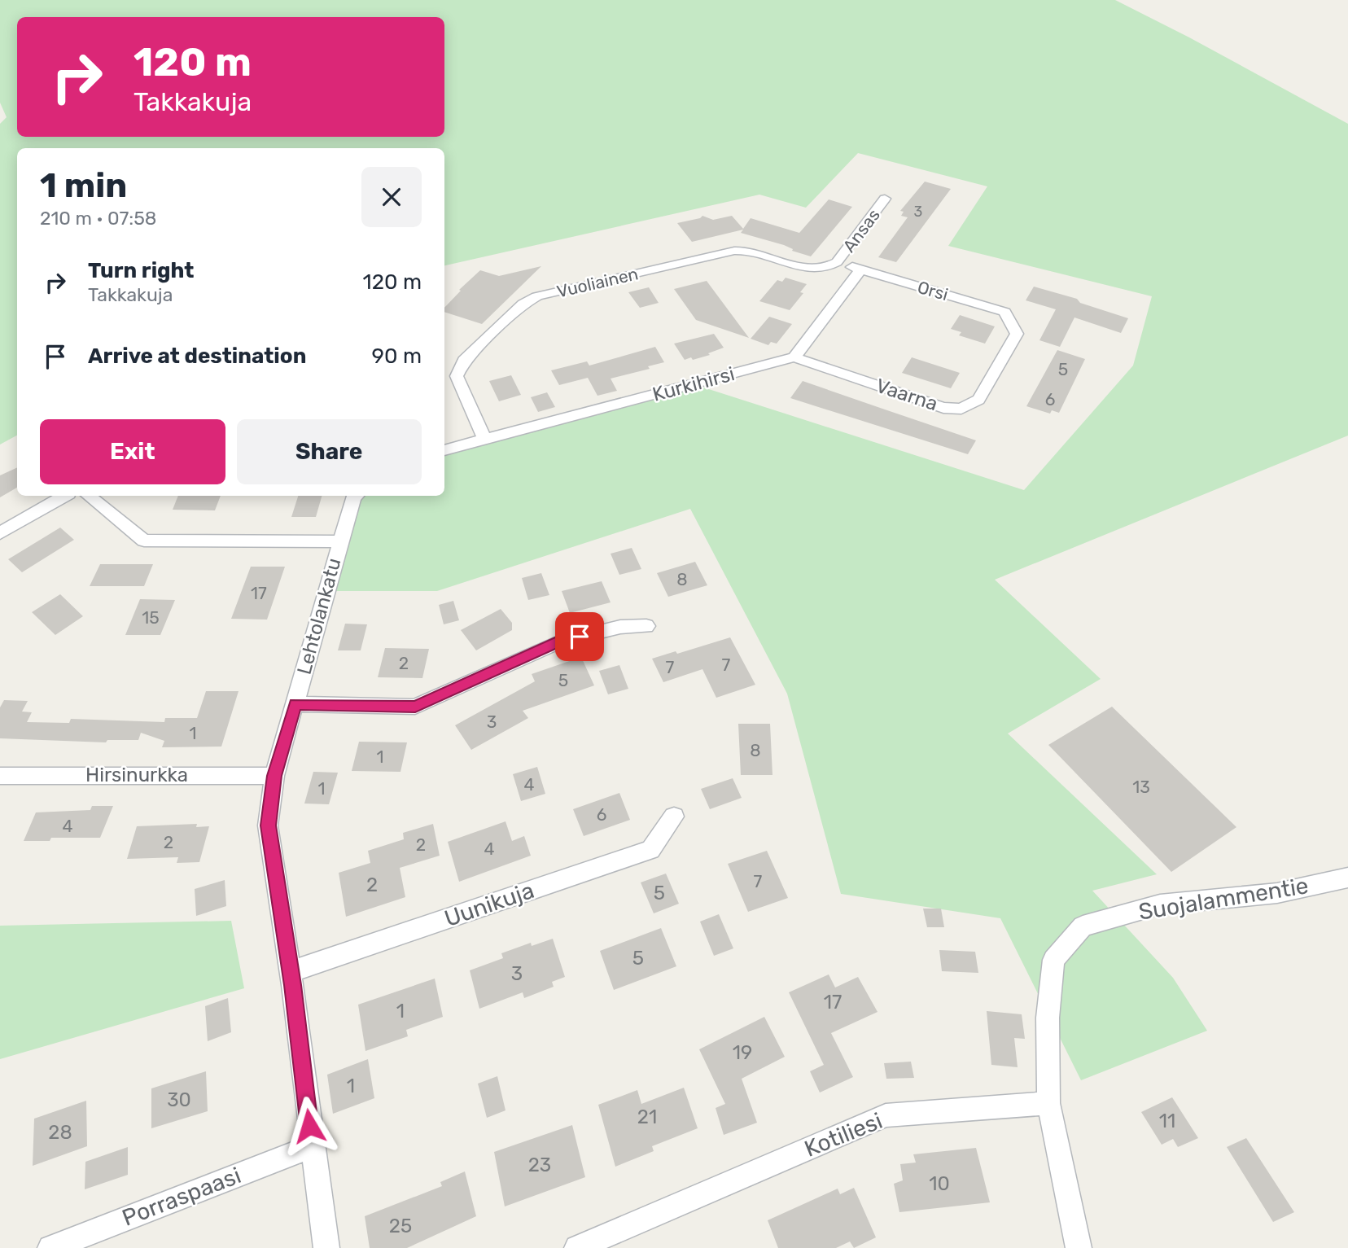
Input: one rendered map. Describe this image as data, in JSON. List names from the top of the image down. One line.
{"streets":{"street":["Ansas","Vuoliainen","Orsi","Kurkihirsi","Vaarna","Lehtolankatu","Hirsinurkka","Suojalammentie","Uunikuja","Kotiliesi","Porraspaasi"]},"crossings":[["Ansas","Vuoliainen"],["Ansas","Orsi"],["Vuoliainen","Orsi"],["Vuoliainen","Kurkihirsi"],["Orsi","Vaarna"],["Kurkihirsi","Vaarna"],["Lehtolankatu","Hirsinurkka"],["Lehtolankatu","Uunikuja"],["Lehtolankatu","Porraspaasi"],["Suojalammentie","Kotiliesi"]],"house_numbers":["3","5","6","8","17","15","2","7","7","5","3","1","8","1","4","13","1","6","4","2","2","4","7","2","5","5","3","17","1","19","1","30","21","11","28","23","10","25"],"page":{"turn":["120 m","Takkakuja"],"heading":["1 min","210 m · 07:58"],"list":[{"name":"Turn right","note":"Takkakuja","value":"120 m"},{"name":"Arrive at destination","value":"90 m"}],"buttons":["Exit","Share"]}}
